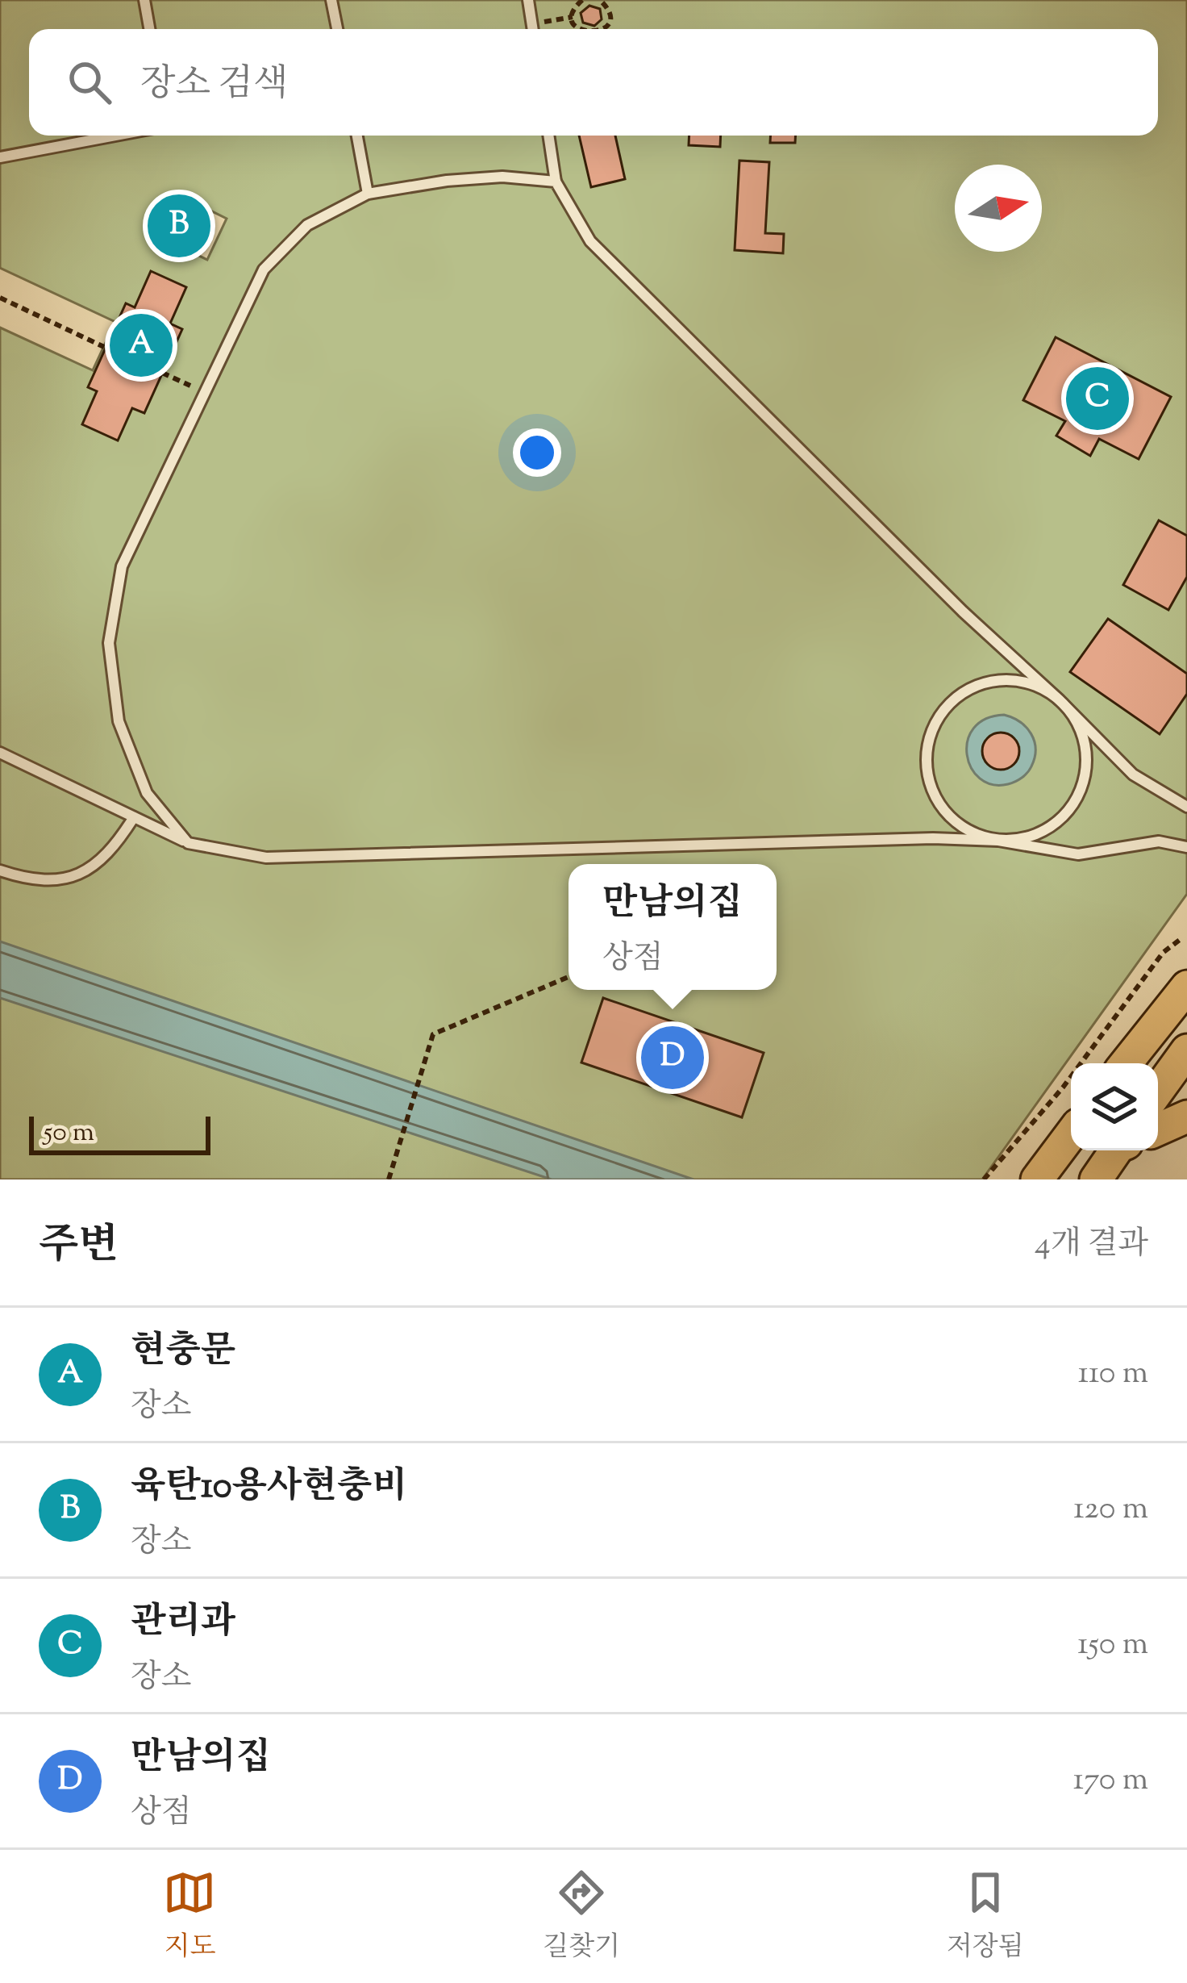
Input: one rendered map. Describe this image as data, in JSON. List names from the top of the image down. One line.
{"scale_bar":"50 m","north":"right","page":{"search":"장소 검색","pins":["B","A","C","D"],"popup":["만남의집","상점"],"scale":"50 m","heading":["주변","4개 결과"],"list":[{"mark":"A","name":"현충문","note":"장소","value":"110 m"},{"mark":"B","name":"육탄10용사현충비","note":"장소","value":"120 m"},{"mark":"C","name":"관리과","note":"장소","value":"150 m"},{"mark":"D","name":"만남의집","note":"상점","value":"170 m"}],"nav":["지도","길찾기","저장됨"]}}
